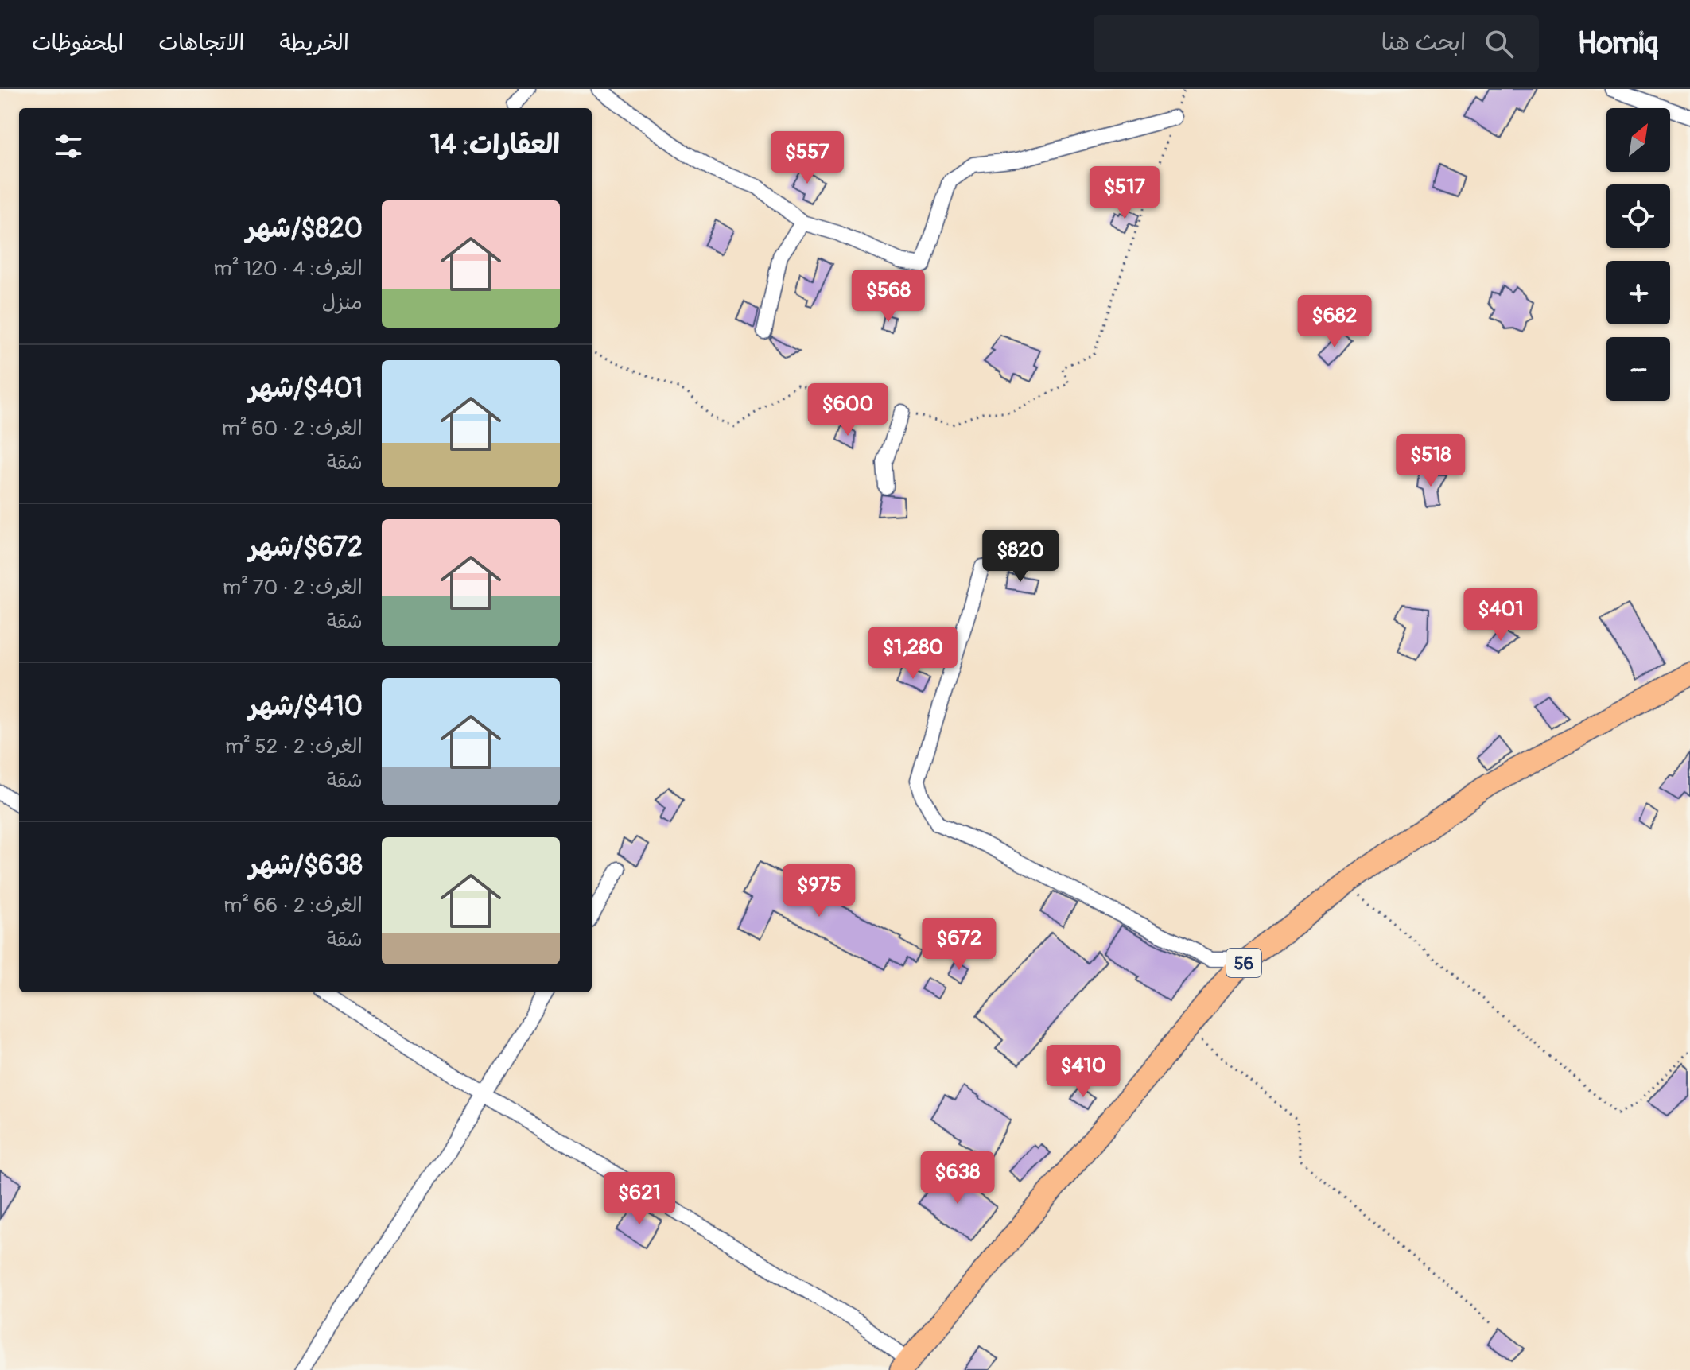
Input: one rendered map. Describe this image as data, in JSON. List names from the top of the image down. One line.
{"streets":{"main road":["56"]},"north":"top right","page":{"header":"Homiq","search":"ابحث هنا","nav":["الخريطة","الاتجاهات","المحفوظات"],"map_buttons":["+","−"],"heading":"العقارات: 14","price":["$557","$517","$568","$682","$600","$518","$820","$401","$1,280","$975","$672","$410","$638","$621"],"list":[{"name":"$820/شهر","note":"الغرف: 4 · 120 m² · منزل"},{"name":"$401/شهر","note":"الغرف: 2 · 60 m² · شقة"},{"name":"$672/شهر","note":"الغرف: 2 · 70 m² · شقة"},{"name":"$410/شهر","note":"الغرف: 2 · 52 m² · شقة"},{"name":"$638/شهر","note":"الغرف: 2 · 66 m² · شقة"}]}}
